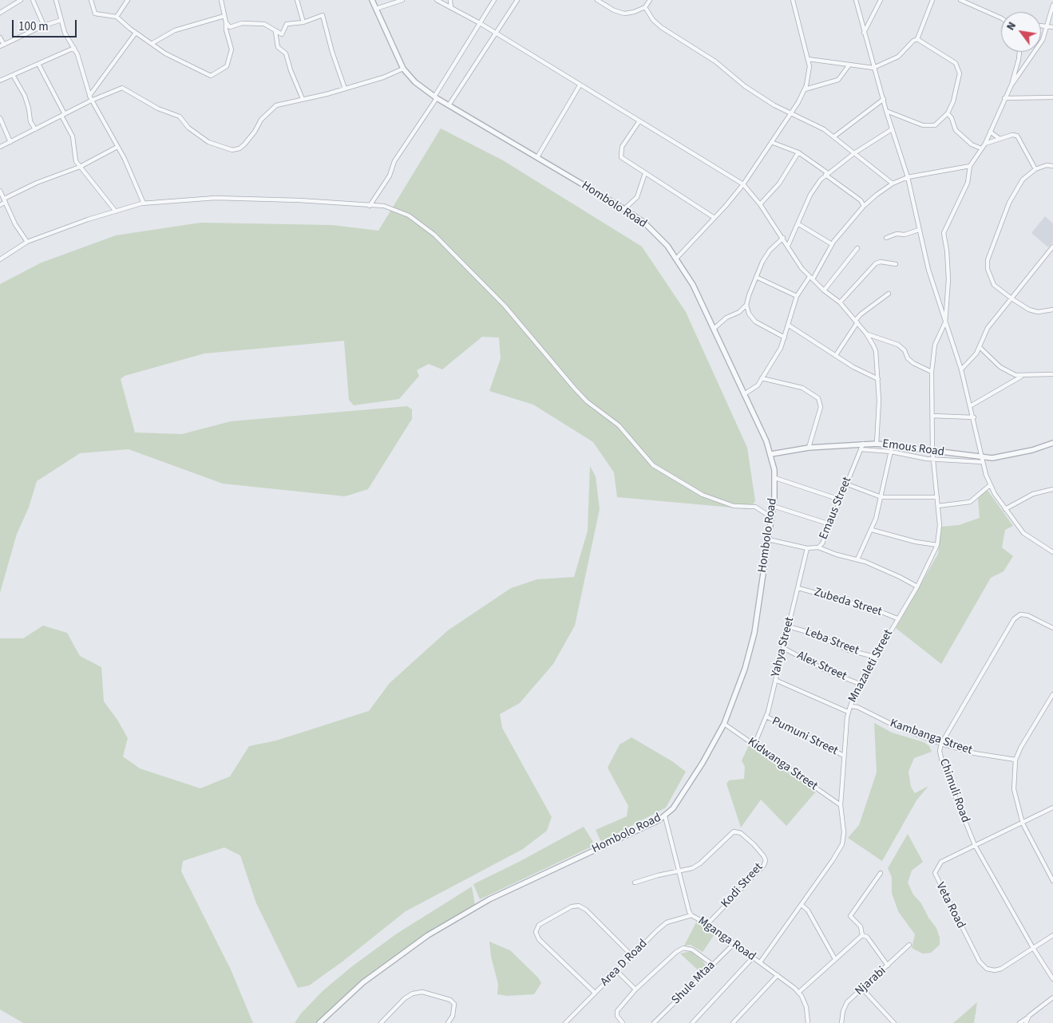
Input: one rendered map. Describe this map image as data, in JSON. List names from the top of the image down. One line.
{"streets":{"street":["Hombolo Road","Emous Road","Emaus Street","Zubeda Street","Leba Street","Yahya Street","Alex Street","Mnazaleti Street","Pumuni Street","Kambanga Street","Kidwanga Street","Chimuli Road","Kodi Street","Veta Road","Mganga Road","Area D Road","Njarabi","Shule Mtaa"]},"crossings":[["Hombolo Road","Emous Road"],["Hombolo Road","Emaus Street"],["Hombolo Road","Kidwanga Street"],["Hombolo Road","Mganga Road"],["Emous Road","Emaus Street"],["Emous Road","Mnazaleti Street"],["Emaus Street","Yahya Street"],["Zubeda Street","Yahya Street"],["Zubeda Street","Mnazaleti Street"],["Leba Street","Yahya Street"],["Leba Street","Mnazaleti Street"],["Yahya Street","Alex Street"],["Yahya Street","Pumuni Street"],["Yahya Street","Kidwanga Street"],["Alex Street","Mnazaleti Street"],["Mnazaleti Street","Pumuni Street"],["Mnazaleti Street","Kambanga Street"],["Mnazaleti Street","Kidwanga Street"],["Mnazaleti Street","Mganga Road"],["Kambanga Street","Chimuli Road"],["Chimuli Road","Veta Road"],["Kodi Street","Mganga Road"],["Mganga Road","Area D Road"],["Mganga Road","Shule Mtaa"]],"scale_bar":"100 m","north":"top left"}
